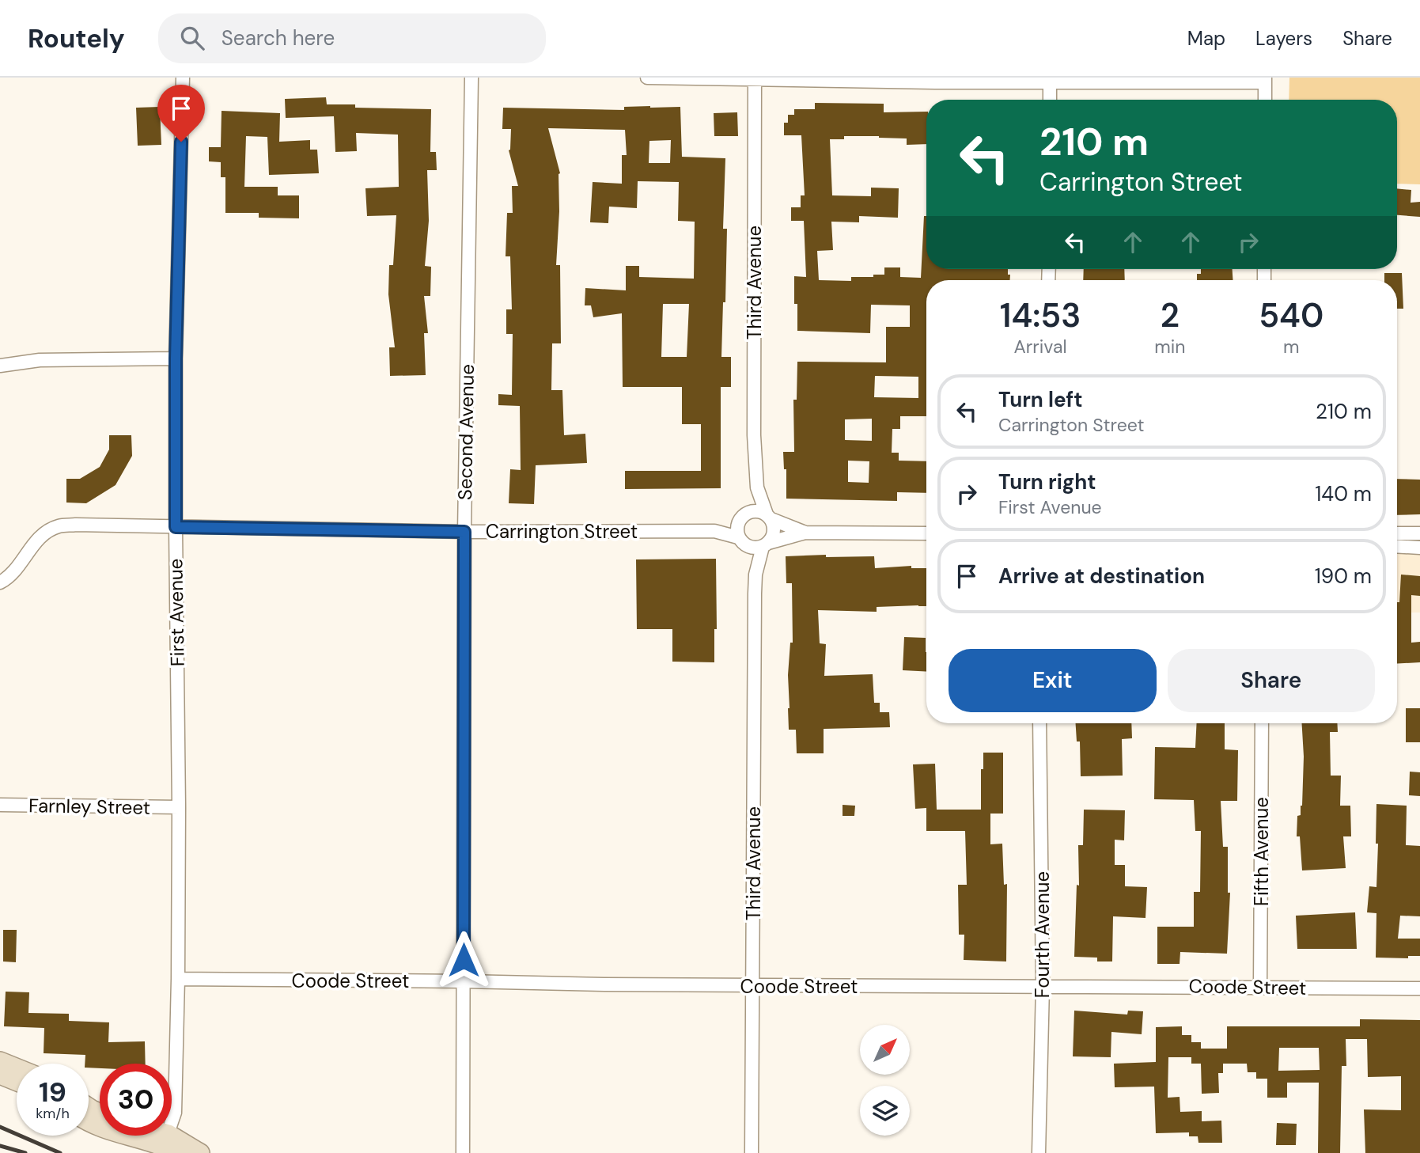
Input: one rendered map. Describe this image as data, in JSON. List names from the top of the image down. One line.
{"streets":{"street":["Third Avenue","Second Avenue","Carrington Street","First Avenue","Farnley Street","Fifth Avenue","Fourth Avenue","Coode Street"]},"crossings":[["Third Avenue","Carrington Street"],["Third Avenue","Coode Street"],["Second Avenue","Carrington Street"],["Second Avenue","Coode Street"],["Carrington Street","First Avenue"],["First Avenue","Farnley Street"],["First Avenue","Coode Street"],["Fifth Avenue","Coode Street"],["Fourth Avenue","Coode Street"]],"north":"top right","page":{"header":"Routely","search":"Search here","nav":["Map","Layers","Share"],"turn":["210 m","Carrington Street"],"eta":["14:53","Arrival","2","min","540","m"],"list":[{"name":"Turn left","note":"Carrington Street","value":"210 m"},{"name":"Turn right","note":"First Avenue","value":"140 m"},{"name":"Arrive at destination","value":"190 m"}],"buttons":["Exit","Share"],"speed":"19 km/h","limit":"30"}}
